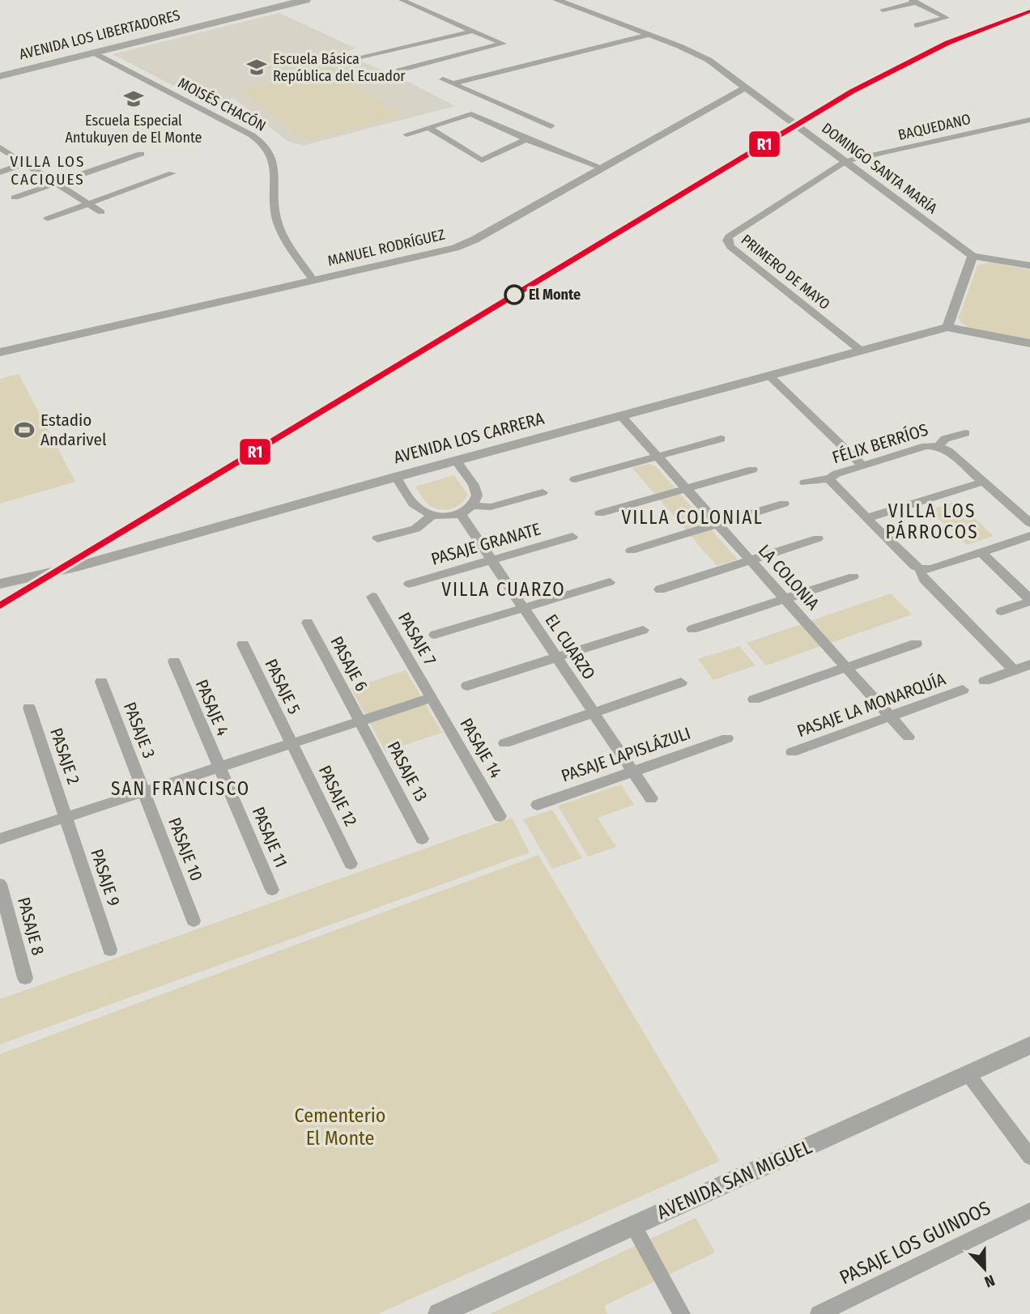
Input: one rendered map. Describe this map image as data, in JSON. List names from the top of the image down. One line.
{"streets":{"main road":["AVENIDA LOS LIBERTADORES"],"street":["MOISÉS CHACÓN","BAQUEDANO","DOMINGO SANTA MARÍA","MANUEL RODRÍGUEZ","PRIMERO DE MAYO","AVENIDA LOS CARRERA","FÉLIX BERRÍOS","PASAJE GRANATE","LA COLONIA","PASAJE 7","EL CUARZO","PASAJE 6","PASAJE 5","PASAJE LA MONARQUÍA","PASAJE 4","PASAJE 3","PASAJE 14","PASAJE LAPISLÁZULI","PASAJE 2","PASAJE 13","PASAJE 12","PASAJE 11","PASAJE 10","PASAJE 9","PASAJE 8","AVENIDA SAN MIGUEL","PASAJE LOS GUINDOS"]},"crossings":[["AVENIDA LOS LIBERTADORES","MOISÉS CHACÓN"],["MOISÉS CHACÓN","MANUEL RODRÍGUEZ"],["BAQUEDANO","DOMINGO SANTA MARÍA"],["BAQUEDANO","PRIMERO DE MAYO"],["DOMINGO SANTA MARÍA","MANUEL RODRÍGUEZ"],["DOMINGO SANTA MARÍA","PRIMERO DE MAYO"],["PRIMERO DE MAYO","AVENIDA LOS CARRERA"],["AVENIDA LOS CARRERA","LA COLONIA"],["PASAJE GRANATE","EL CUARZO"],["LA COLONIA","PASAJE LA MONARQUÍA"],["PASAJE 7","PASAJE 14"],["EL CUARZO","PASAJE LAPISLÁZULI"],["PASAJE 6","PASAJE 13"],["PASAJE 5","PASAJE 12"],["PASAJE 4","PASAJE 11"],["PASAJE 3","PASAJE 10"],["PASAJE 2","PASAJE 9"]],"districts":["VILLA LOS CACIQUES","VILLA LOS PÁRROCOS","VILLA COLONIAL","VILLA CUARZO","SAN FRANCISCO"],"parks":["Cementerio El Monte"],"places":{"school or university":["Escuela Básica República del Ecuador","Escuela Especial Antukuyen de El Monte"],"other":["El Monte"],"sports":["Estadio Andarivel"]},"lines":["transit line R1"],"north":"bottom"}
